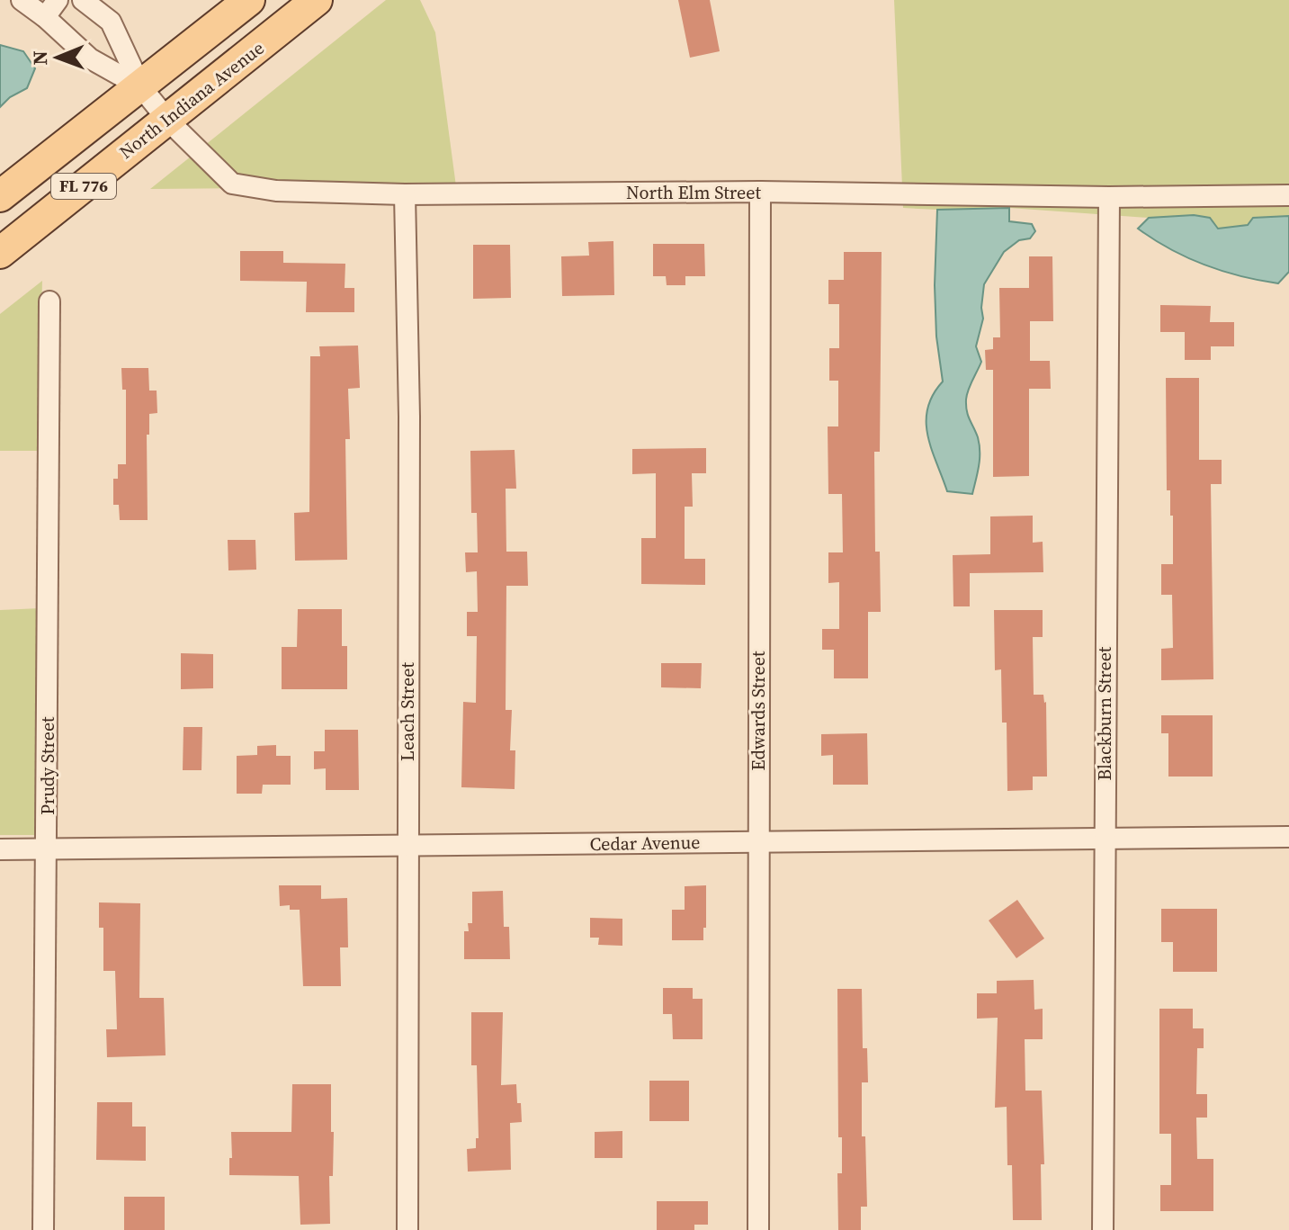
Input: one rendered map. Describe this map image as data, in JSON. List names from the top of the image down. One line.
{"streets":{"main road":["North Indiana Avenue","FL 776"],"street":["North Elm Street","Edwards Street","Leach Street","Blackburn Street","Prudy Street","Cedar Avenue"]},"crossings":[["North Indiana Avenue","North Elm Street"],["FL 776","North Elm Street"],["North Elm Street","Edwards Street"],["North Elm Street","Leach Street"],["North Elm Street","Blackburn Street"],["Edwards Street","Cedar Avenue"],["Leach Street","Cedar Avenue"],["Blackburn Street","Cedar Avenue"],["Prudy Street","Cedar Avenue"]],"north":"left"}
